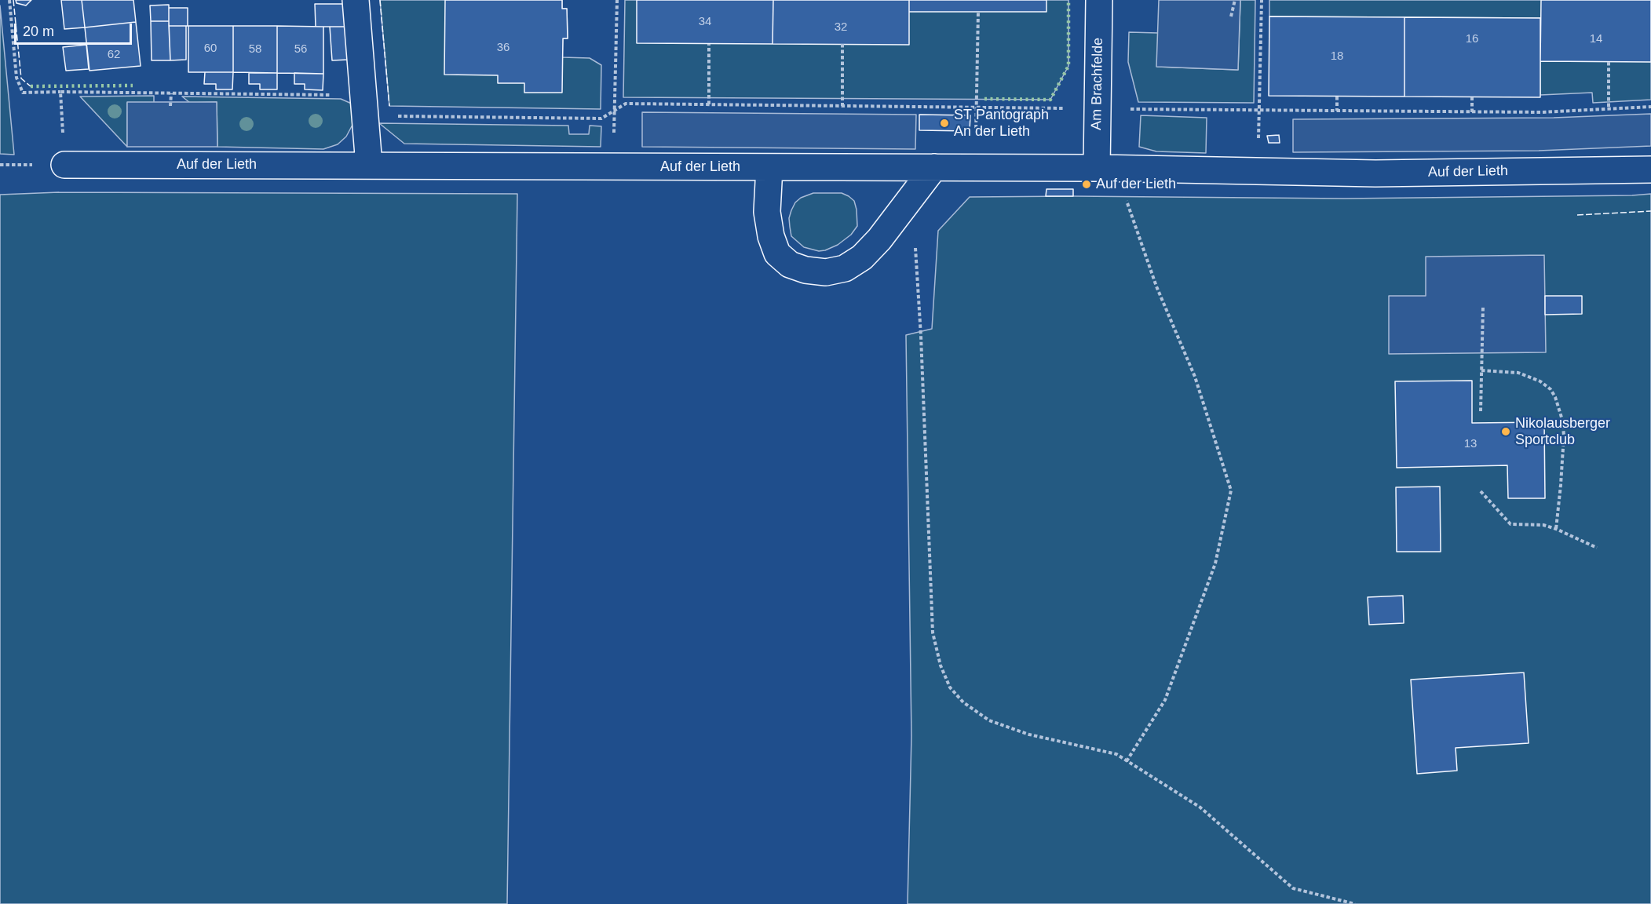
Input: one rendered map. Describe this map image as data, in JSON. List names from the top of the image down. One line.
{"streets":{"street":["Am Brachfelde","Auf der Lieth"]},"crossings":[["Am Brachfelde","Auf der Lieth"]],"places":["ST Pantograph An der Lieth","Auf der Lieth","Nikolausberger Sportclub"],"house_numbers":["34","32","16","14","36","60","58","56","62","18","13"],"scale_bar":"20 m"}
